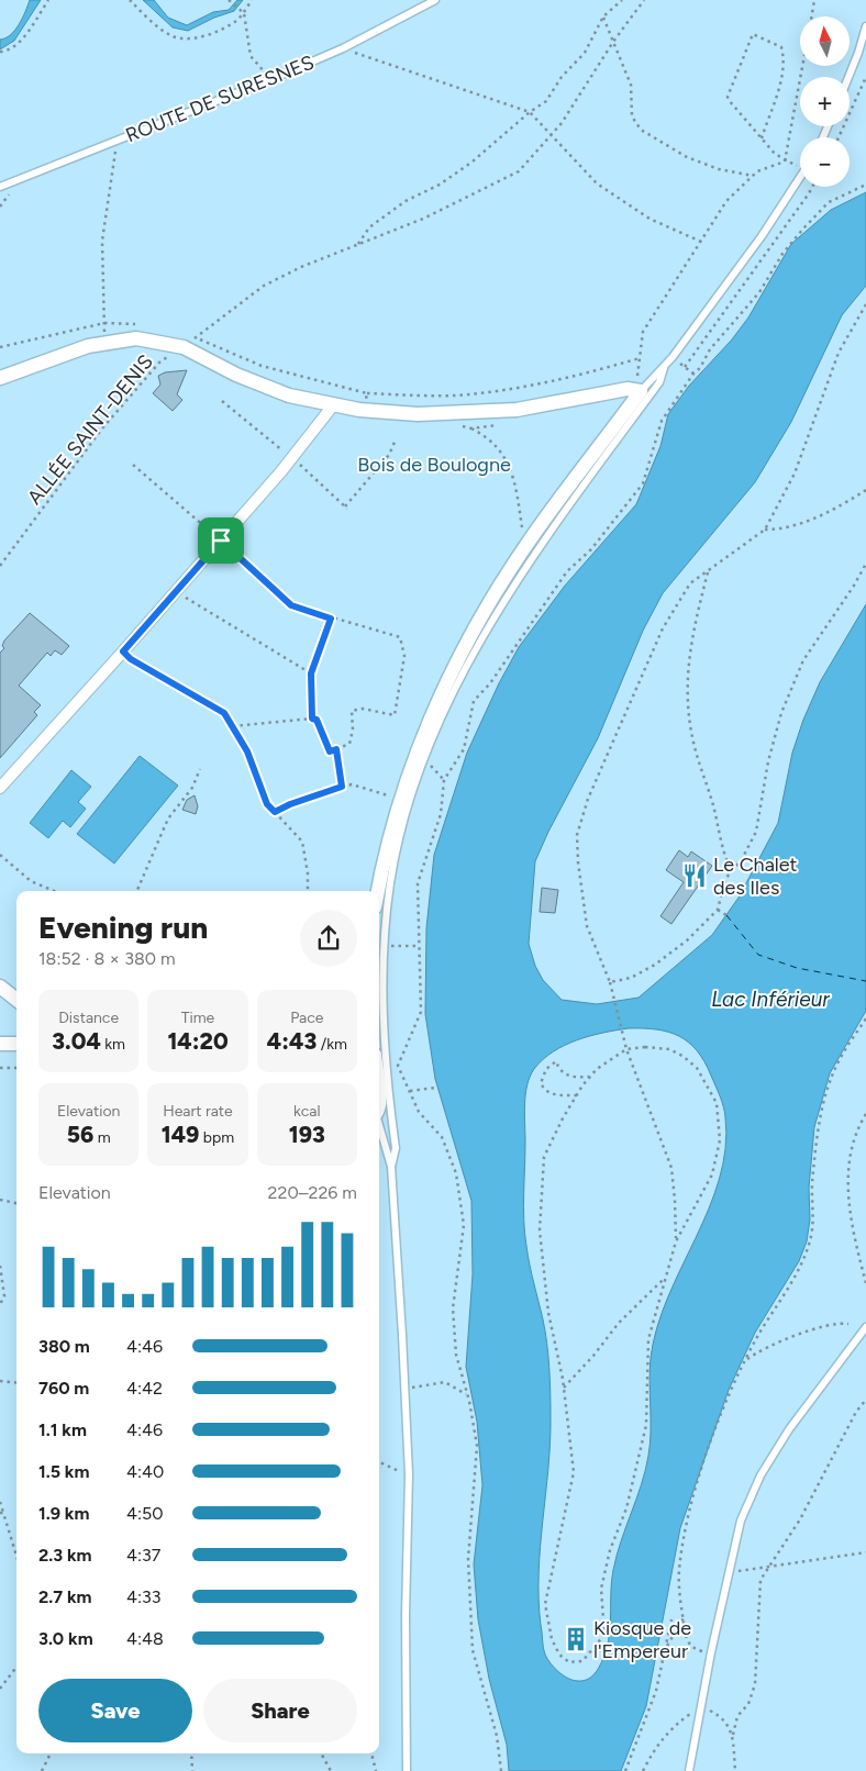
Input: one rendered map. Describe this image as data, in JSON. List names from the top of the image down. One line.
{"streets":{"lane":["ROUTE DE SURESNES"],"path":["ALLÉE SAINT-DENIS"]},"water":["Lac Inférieur"],"parks":["Bois de Boulogne"],"places":{"restaurant":["Le Chalet des Iles"],"building":["Kiosque de l'Empereur"]},"north":"top","page":{"map_buttons":["+","−"],"heading":["Evening run","18:52 · 8 × 380 m"],"stats":[["Distance","3.04 km"],["Time","14:20"],["Pace","4:43 /km"],["Elevation","56 m"],["Heart rate","149 bpm"],["kcal","193"]],"chart":["Elevation","220–226 m"],"list":[{"name":"380 m","note":"4:46"},{"name":"760 m","note":"4:42"},{"name":"1.1 km","note":"4:46"},{"name":"1.5 km","note":"4:40"},{"name":"1.9 km","note":"4:50"},{"name":"2.3 km","note":"4:37"},{"name":"2.7 km","note":"4:33"},{"name":"3.0 km","note":"4:48"}],"buttons":["Save","Share"]}}
